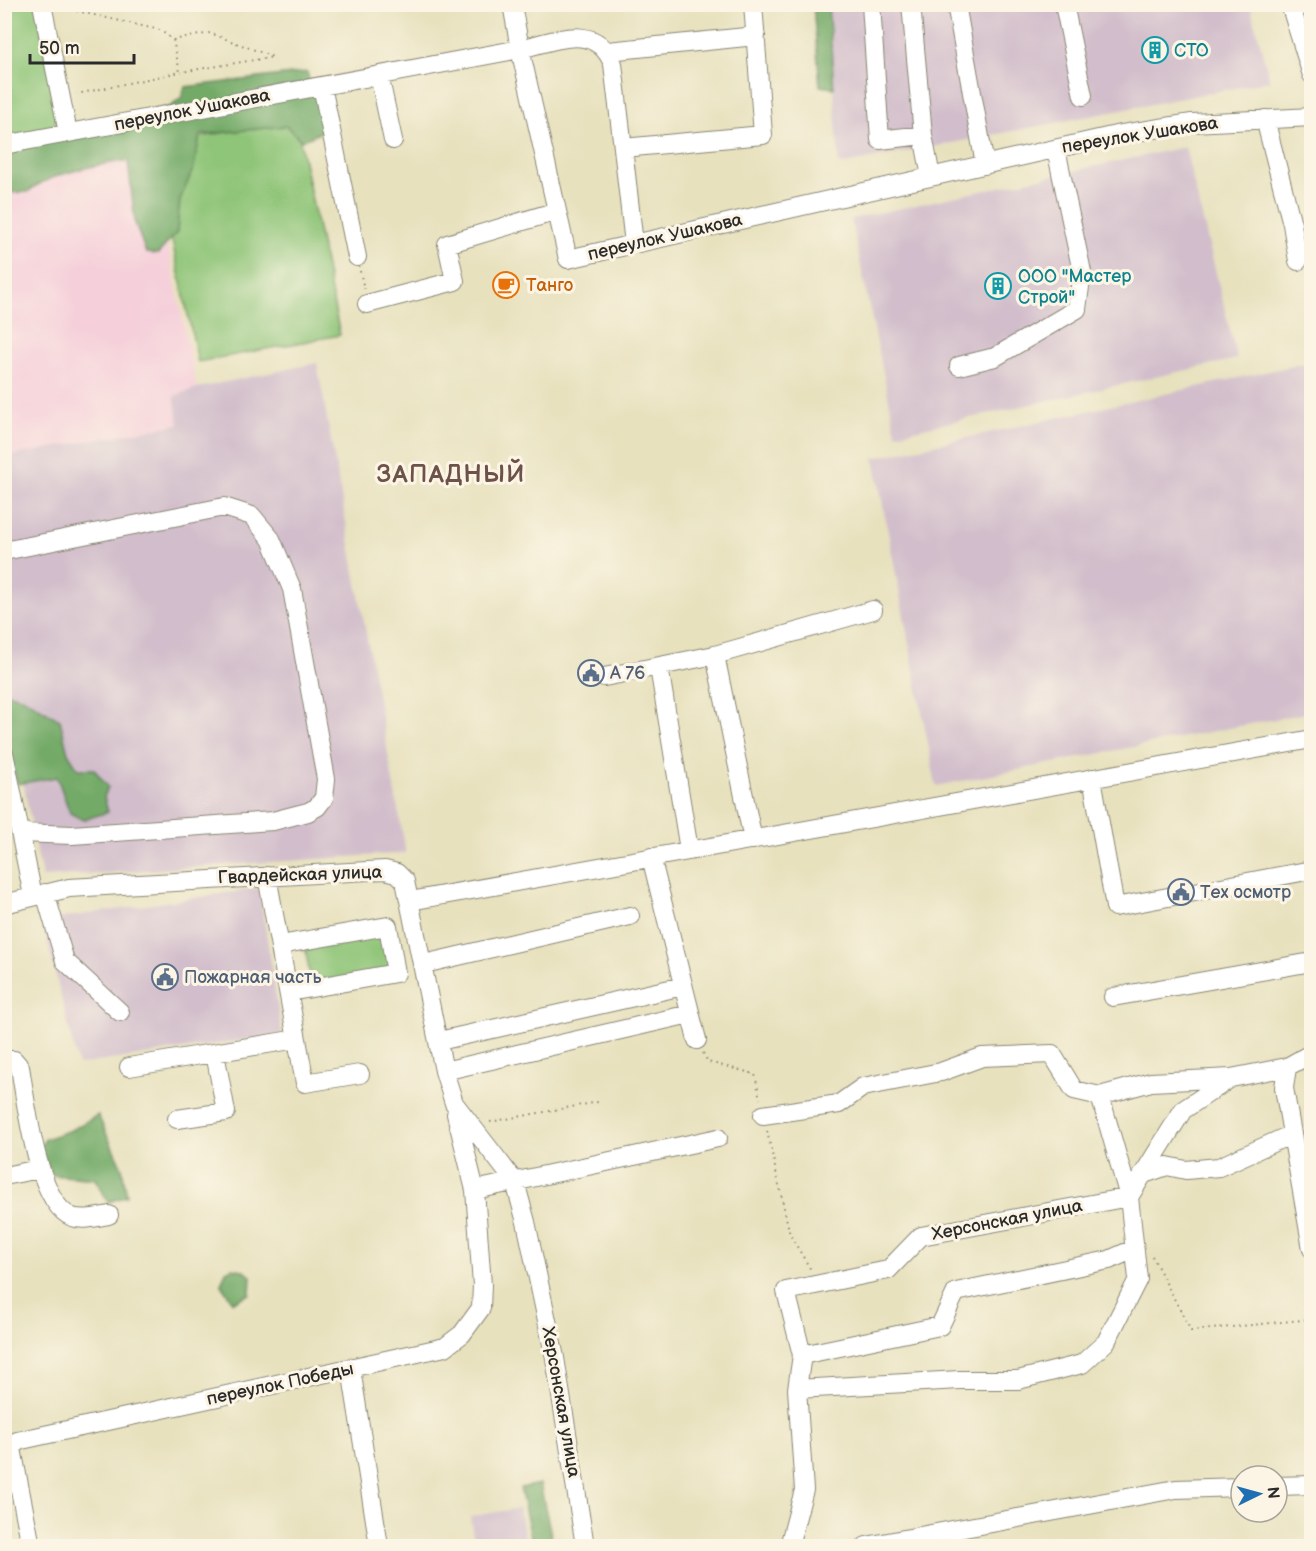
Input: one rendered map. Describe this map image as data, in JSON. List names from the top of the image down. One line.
{"streets":{"street":["переулок Ушакова","Гвардейская улица","Херсонская улица","переулок Победы"]},"districts":["ЗАПАДНЫЙ"],"places":{"building":["СТО","ООО \"Мастер Строй\""],"cafe":["Танго"],"public building":["А 76","Тех осмотр","Пожарная часть"]},"scale_bar":"50 m","north":"right"}
